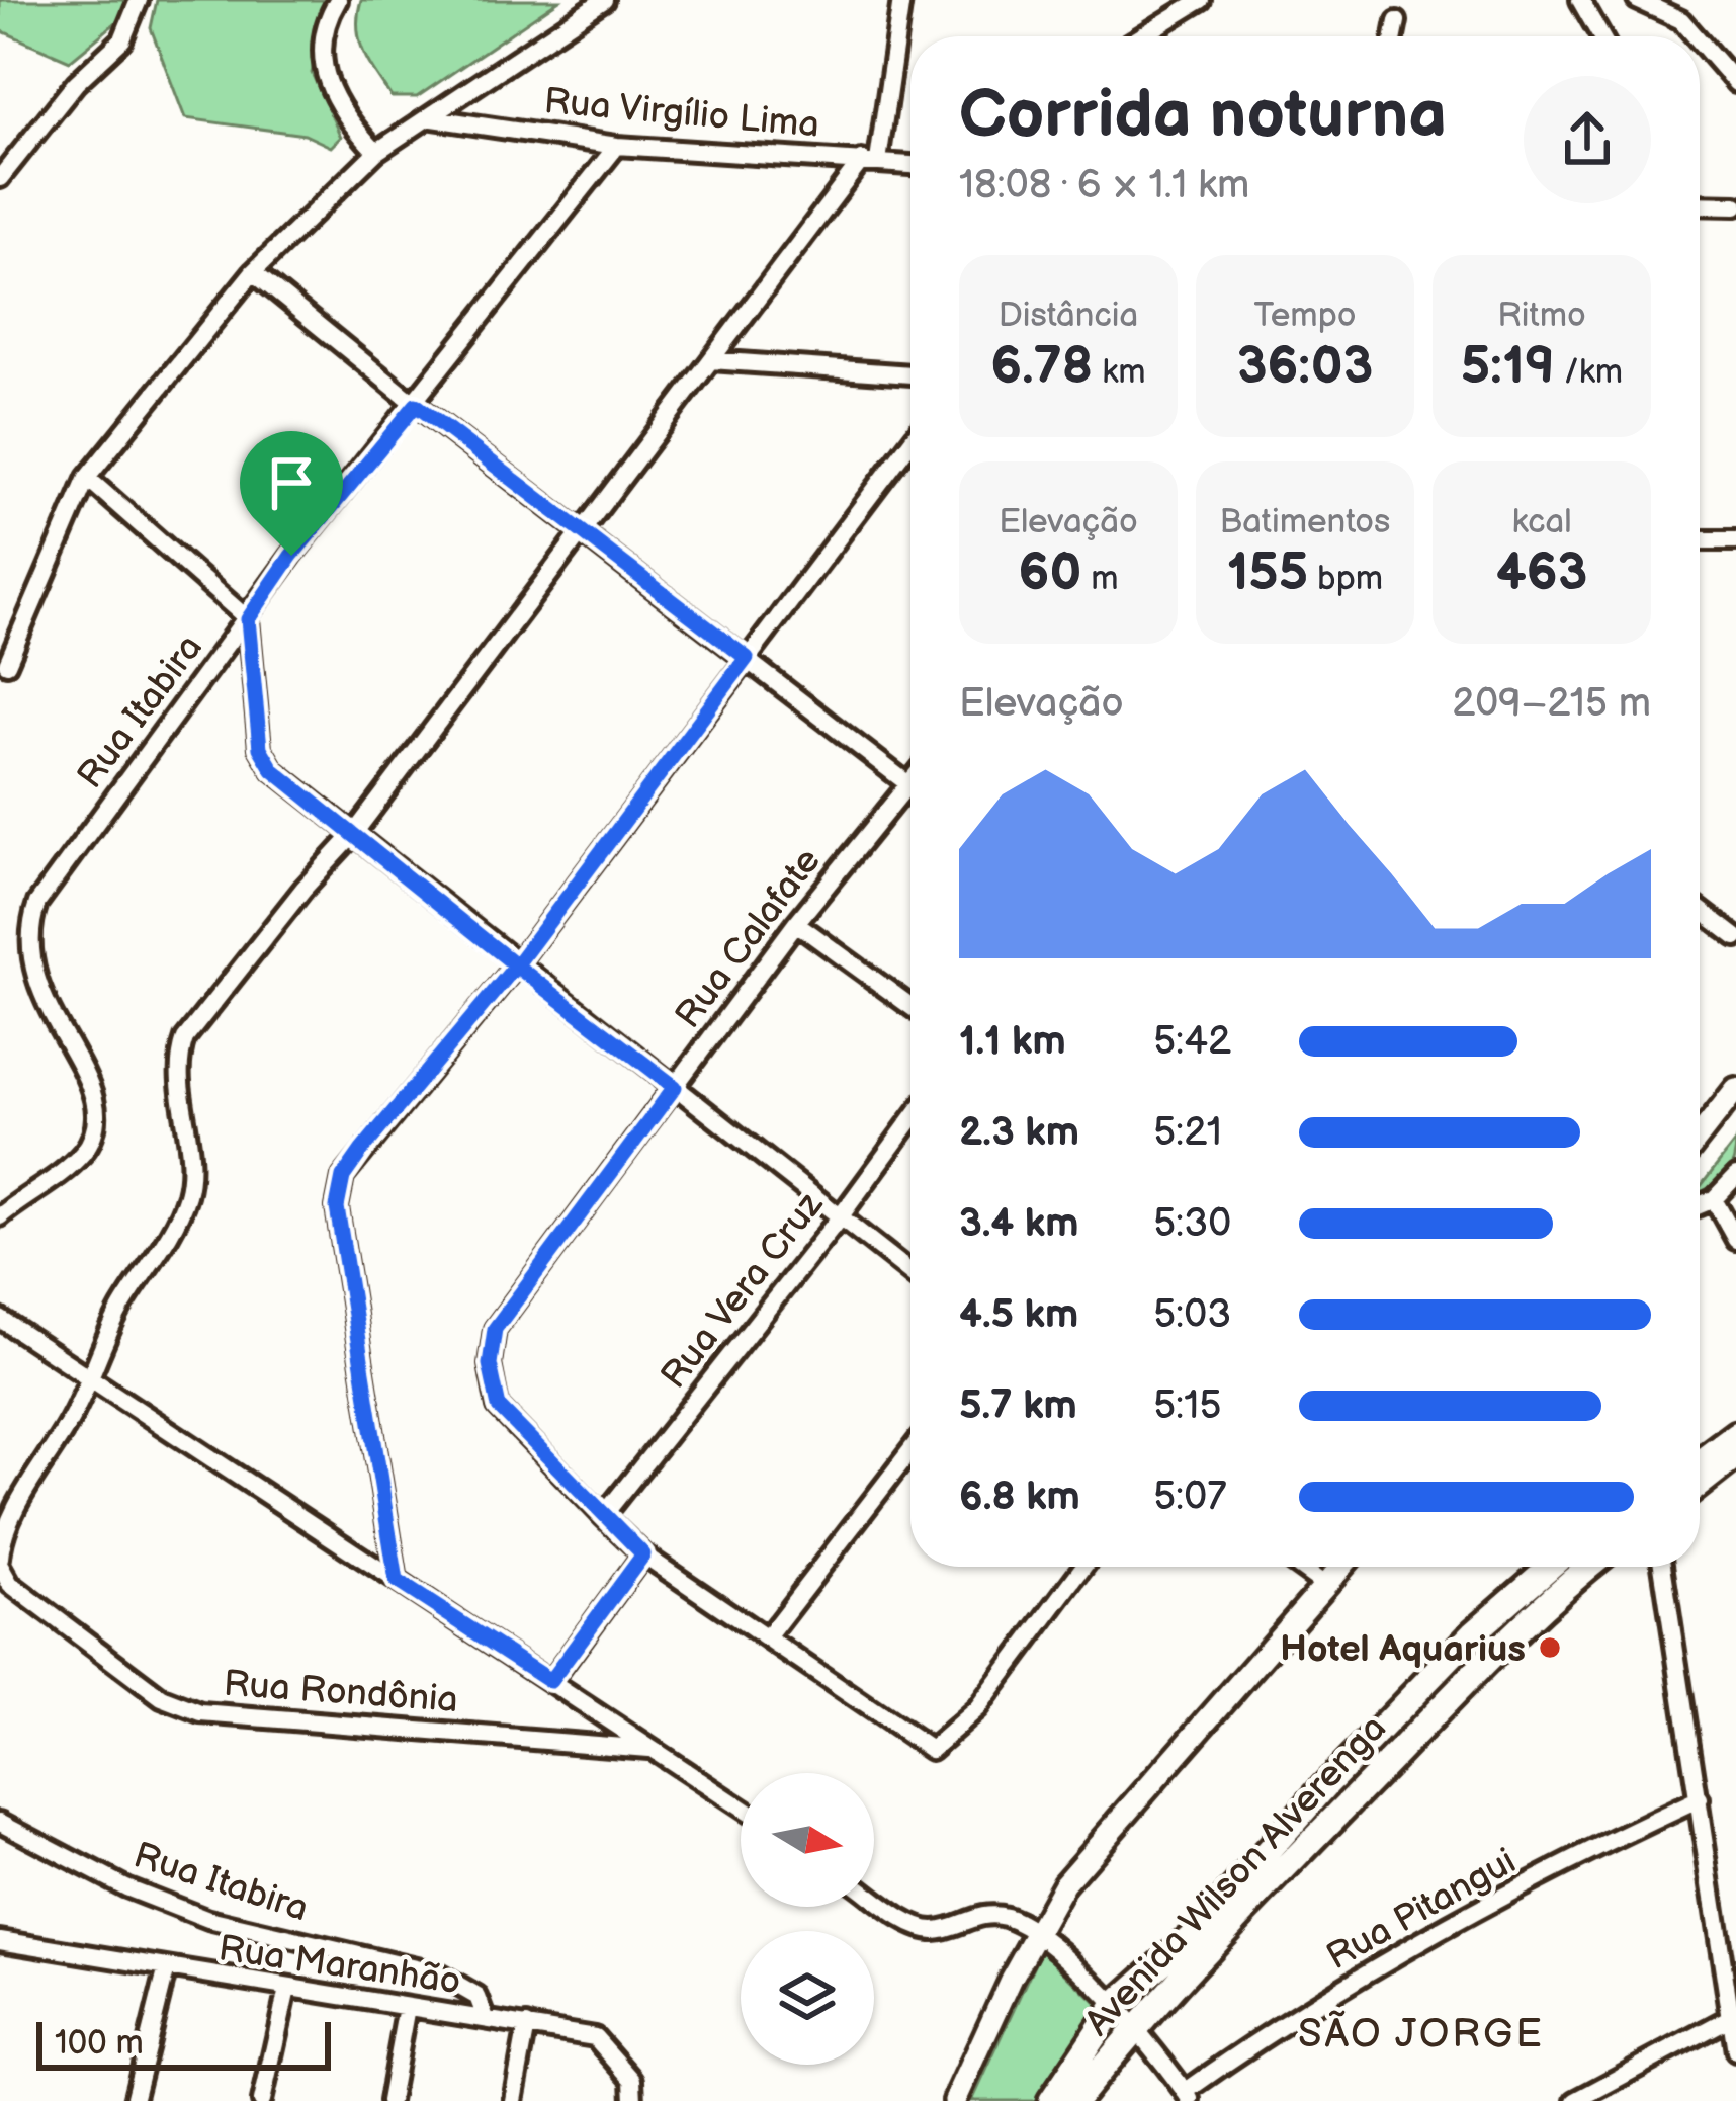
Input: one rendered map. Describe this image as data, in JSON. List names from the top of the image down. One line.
{"streets":{"main road":["Avenida Wilson Alverenga"],"street":["Rua Virgílio Lima","Rua Itabira","Rua Calafate","Rua Vera Cruz","Rua Rondônia","Rua Pitangui","Rua Maranhão"]},"crossings":[["Rua Virgílio Lima","Rua Itabira"],["Rua Virgílio Lima","Rua Rondônia"],["Rua Itabira","Rua Maranhão"],["Rua Calafate","Rua Vera Cruz"]],"districts":["SÃO JORGE"],"places":["Hotel Aquarius"],"scale_bar":"100 m","north":"right","page":{"heading":["Corrida noturna","18:08 · 6 × 1.1 km"],"stats":[["Distância","6.78 km"],["Tempo","36:03"],["Ritmo","5:19 /km"],["Elevação","60 m"],["Batimentos","155 bpm"],["kcal","463"]],"chart":["Elevação","209–215 m"],"list":[{"name":"1.1 km","note":"5:42"},{"name":"2.3 km","note":"5:21"},{"name":"3.4 km","note":"5:30"},{"name":"4.5 km","note":"5:03"},{"name":"5.7 km","note":"5:15"},{"name":"6.8 km","note":"5:07"}],"scale":"100 m"}}
